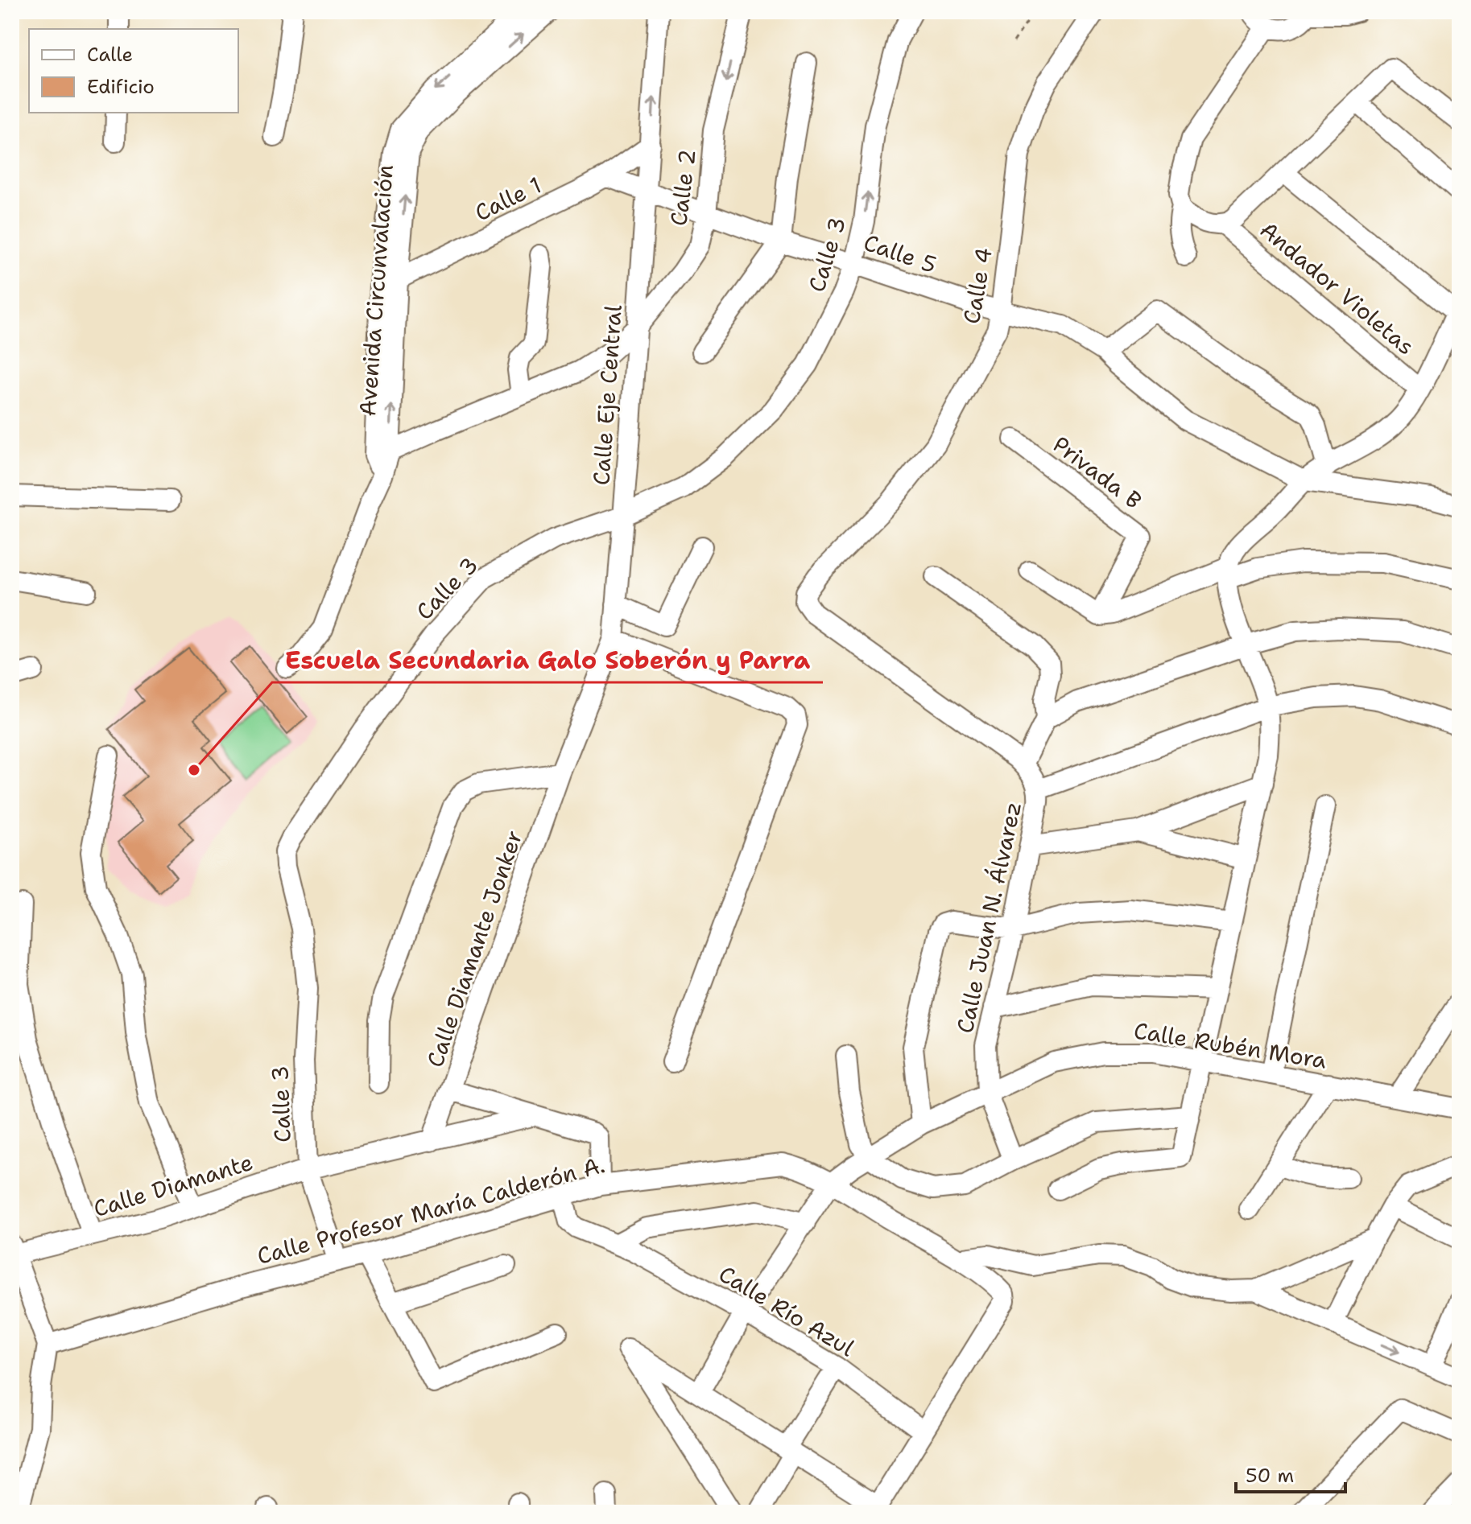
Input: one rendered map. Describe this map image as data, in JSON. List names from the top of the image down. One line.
{"streets":{"street":["Calle 2","Calle 1","Calle 5","Calle 3","Calle 4","Andador Violetas","Avenida Circunvalación","Calle Eje Central","Privada B","Calle Juan N. Álvarez","Calle Diamante Jonker","Calle Rubén Mora","Calle Diamante","Calle Profesor María Calderón A.","Calle Río Azul"]},"crossings":[["Calle 2","Calle 5"],["Calle 2","Avenida Circunvalación"],["Calle 2","Calle Eje Central"],["Calle 1","Calle 5"],["Calle 1","Avenida Circunvalación"],["Calle 1","Calle Eje Central"],["Calle 5","Calle 3"],["Calle 5","Calle 4"],["Calle 5","Calle Eje Central"],["Calle 3","Calle Eje Central"],["Calle 3","Calle Diamante"],["Calle 3","Calle Profesor María Calderón A."],["Calle 4","Calle Juan N. Álvarez"],["Calle Eje Central","Calle Diamante Jonker"],["Calle Juan N. Álvarez","Calle Rubén Mora"],["Calle Diamante Jonker","Calle Diamante"],["Calle Rubén Mora","Calle Profesor María Calderón A."],["Calle Profesor María Calderón A.","Calle Río Azul"]],"places":["Escuela Secundaria Galo Soberón y Parra"],"legend":["Calle","Edificio"],"scale_bar":"50 m"}
